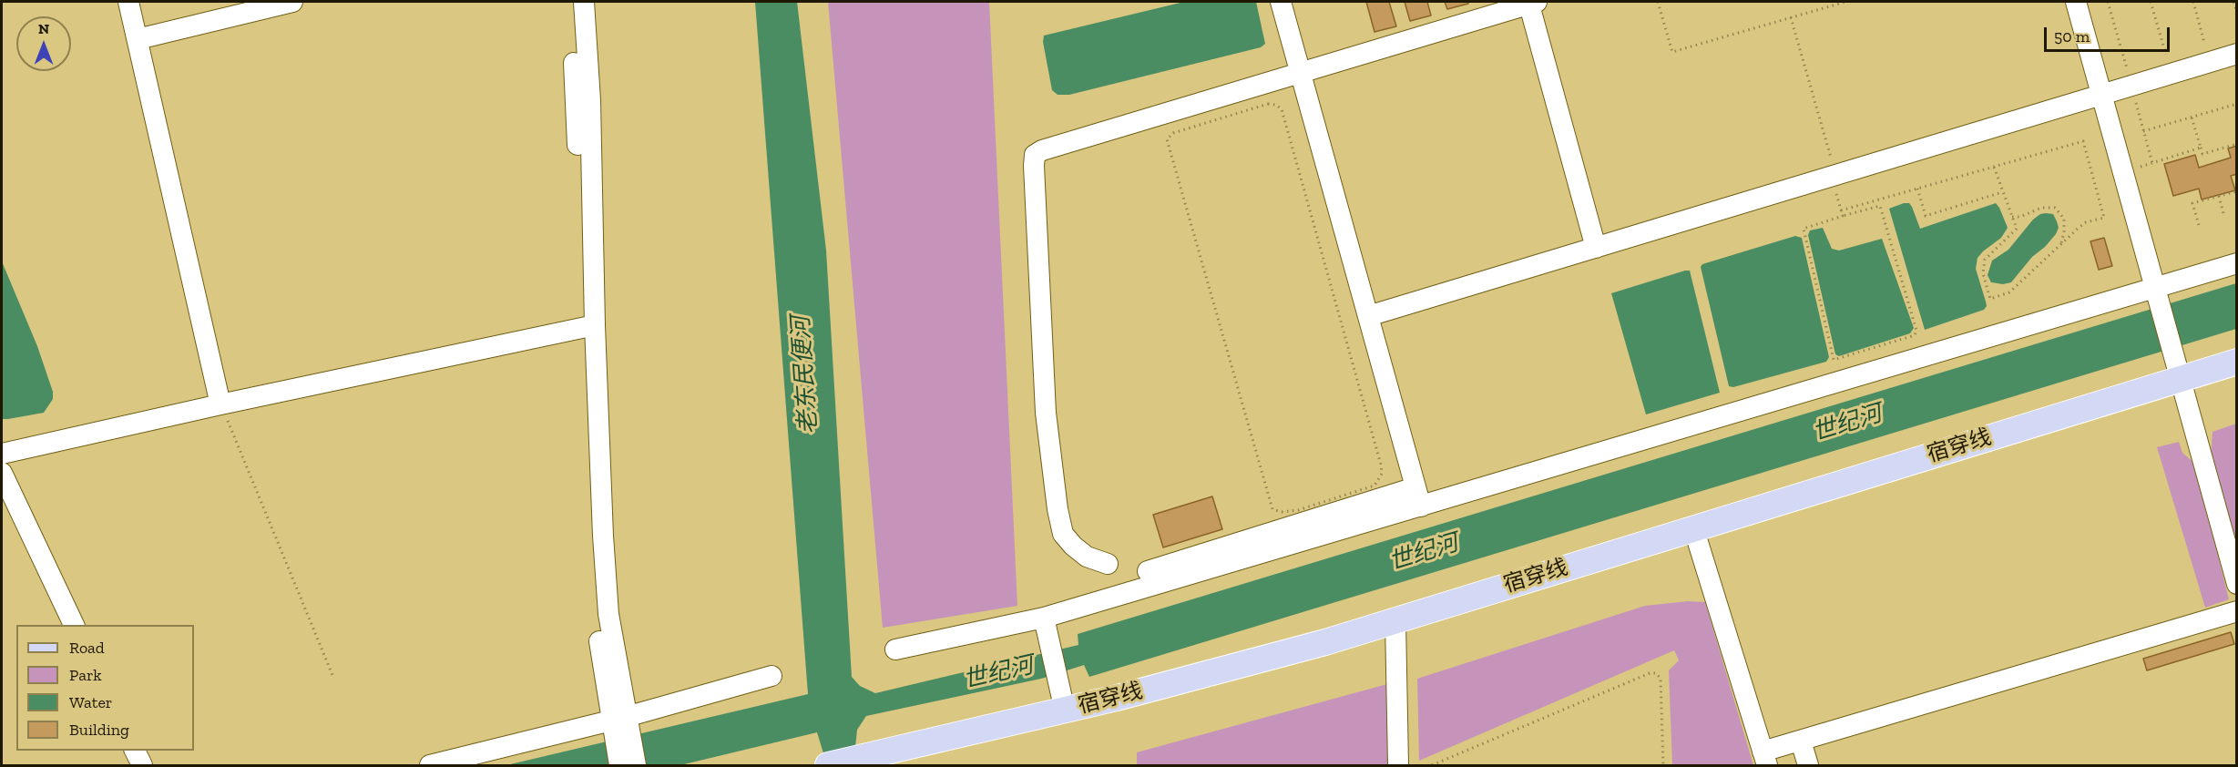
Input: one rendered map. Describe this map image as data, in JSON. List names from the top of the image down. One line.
{"streets":{"main road":["宿穿线"]},"water":["老东民便河","世纪河"],"legend":["Road","Park","Water","Building"],"scale_bar":"50 m","north":"top"}
